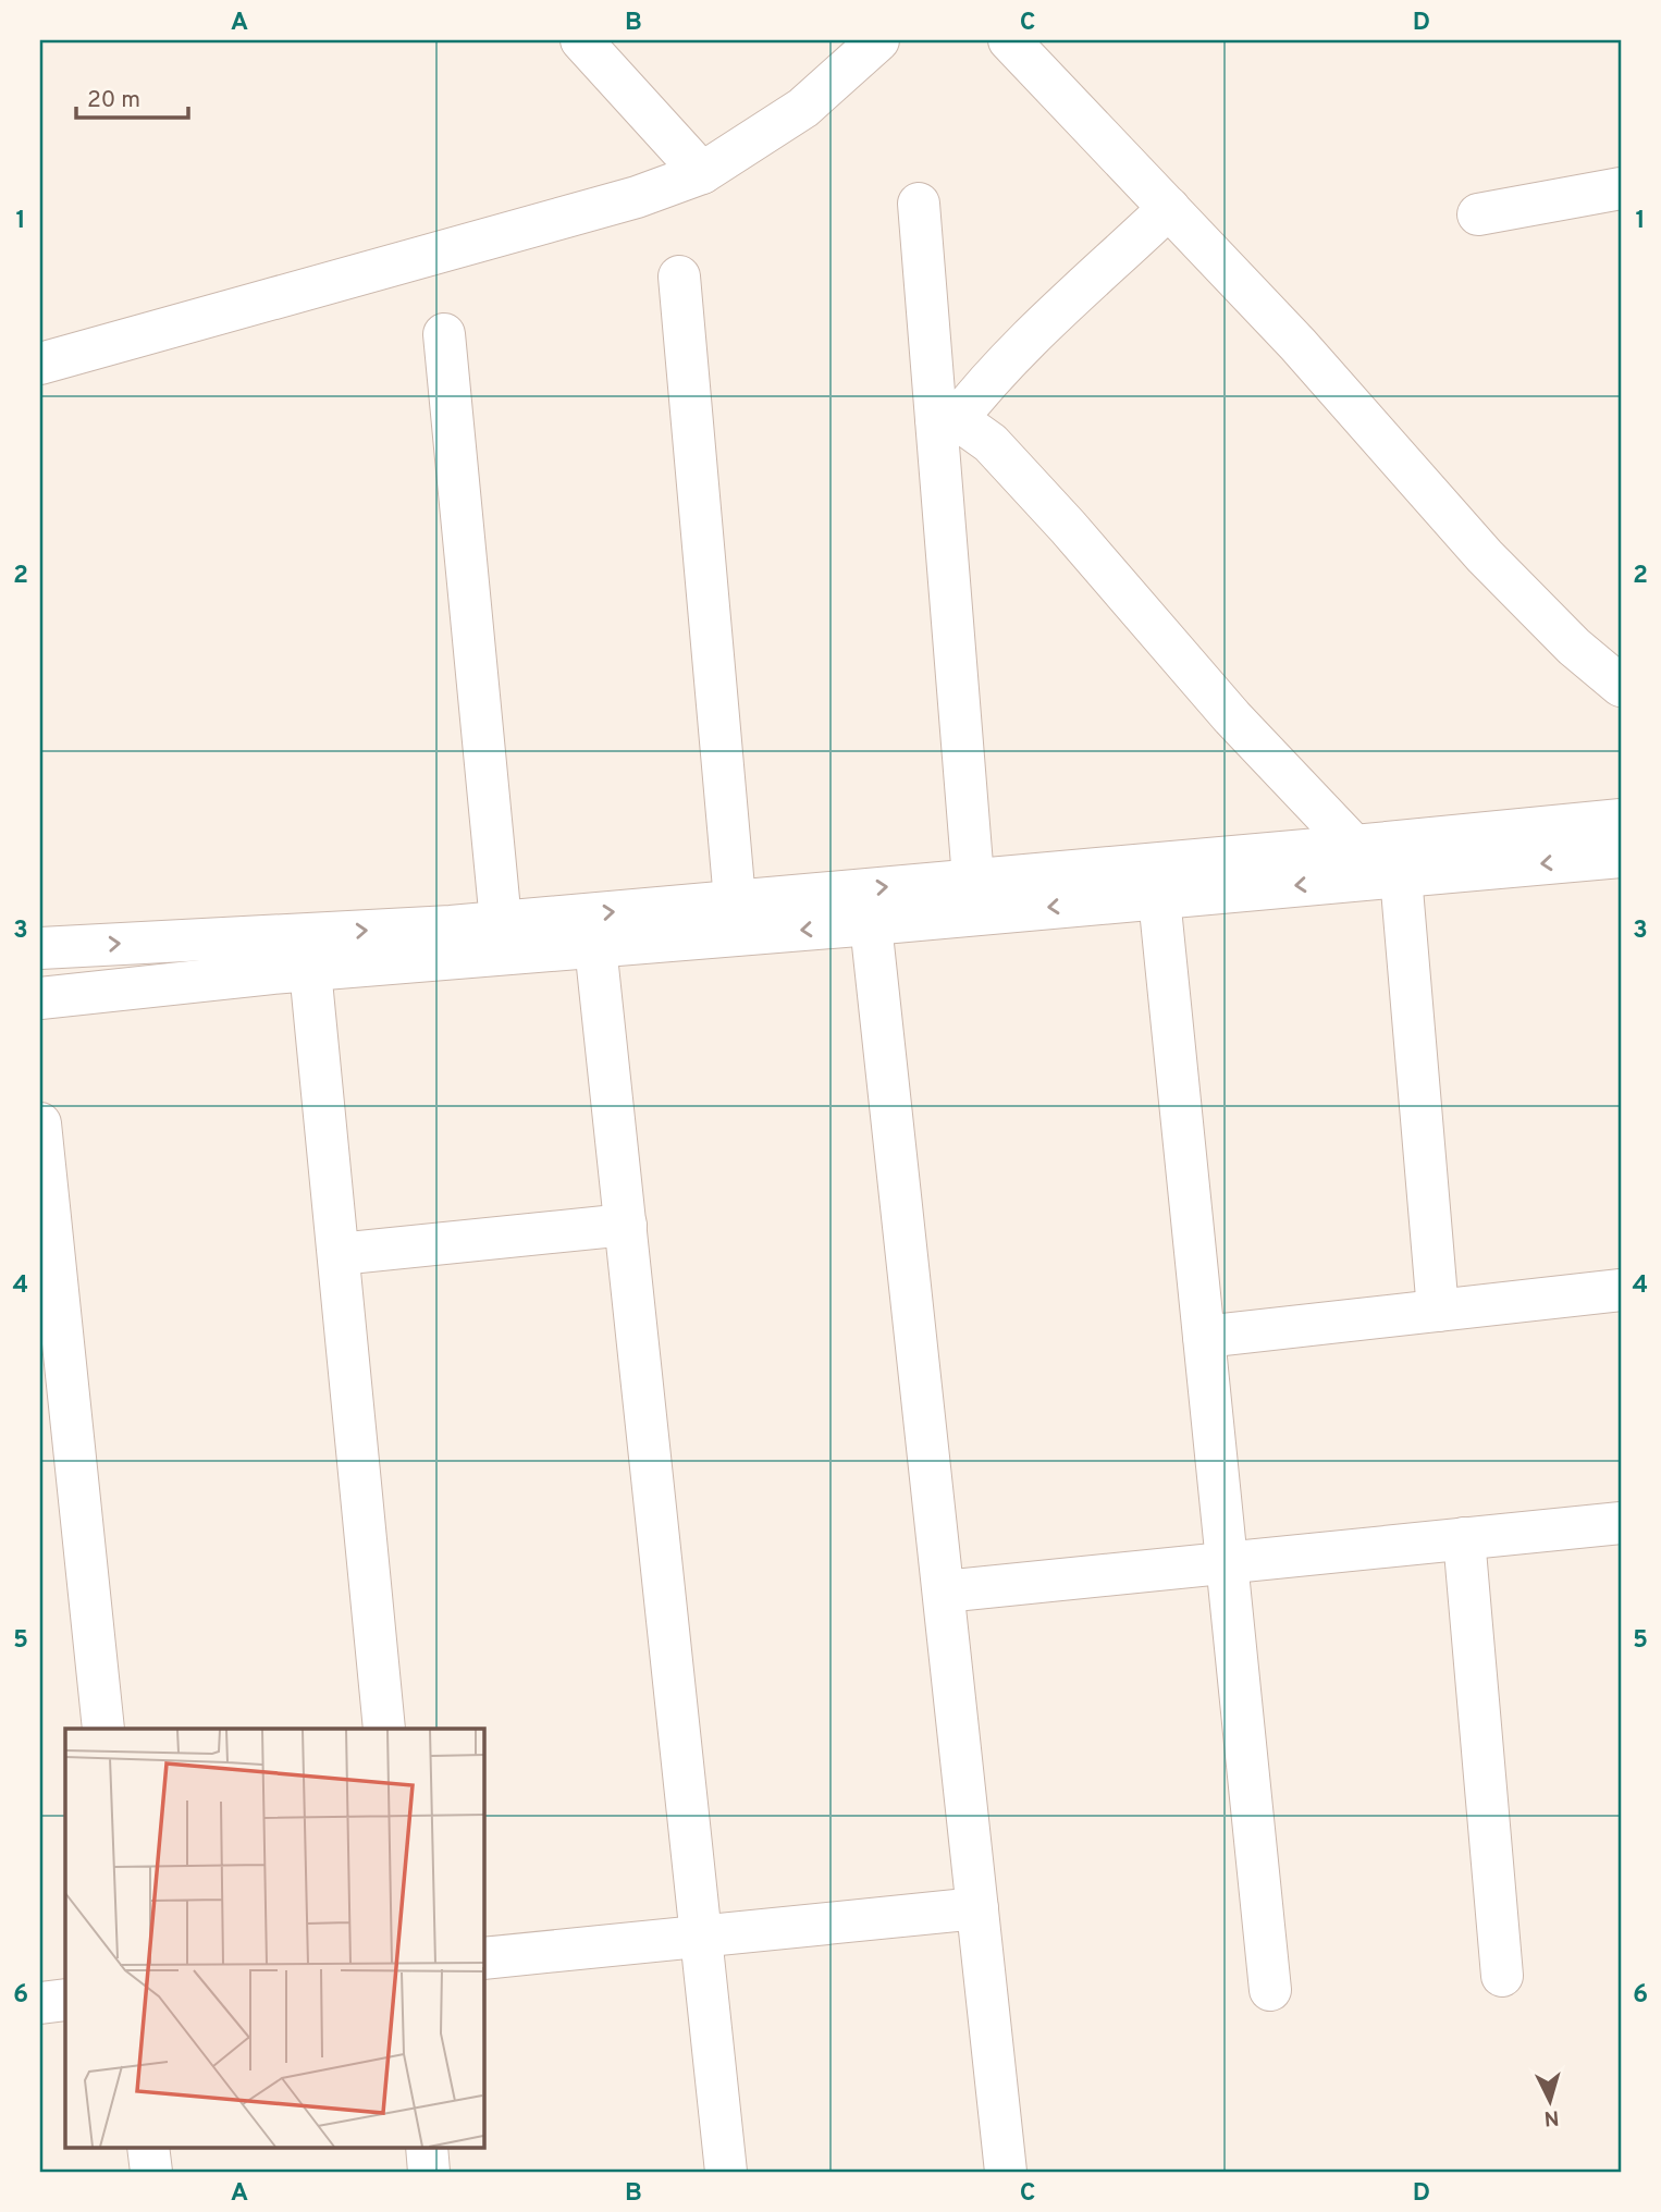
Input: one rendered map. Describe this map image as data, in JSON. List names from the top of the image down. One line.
{"scale_bar":"20 m","north":"bottom","grid":{"columns":["A","B","C","D"],"rows":["1","2","3","4","5","6"]}}
